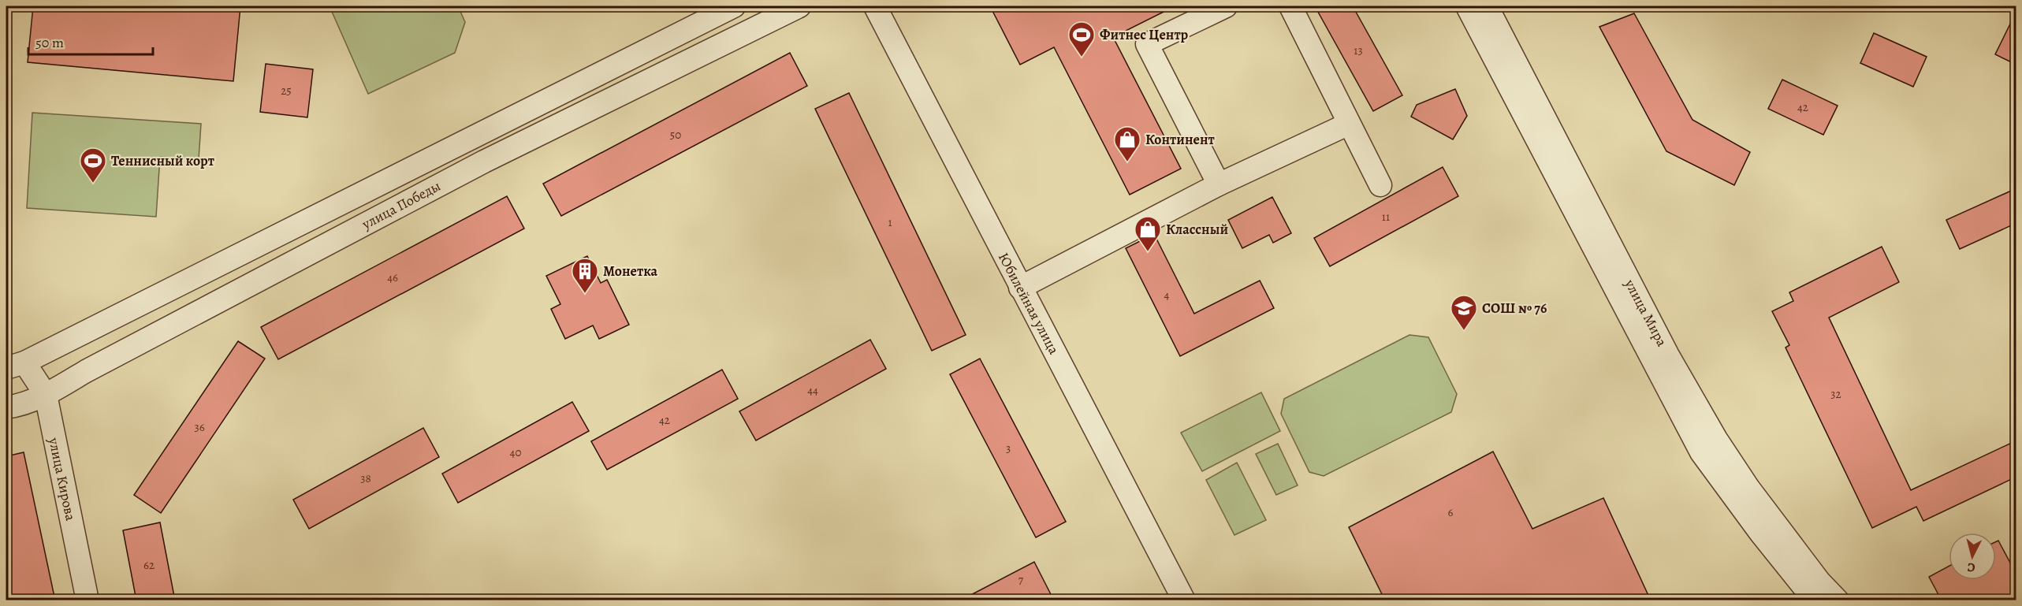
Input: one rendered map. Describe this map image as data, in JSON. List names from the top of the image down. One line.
{"streets":{"street":["улица Победы","Юбилейная улица","улица Мира","улица Кирова"]},"crossings":[["улица Победы","улица Кирова"]],"places":{"sports":["Фитнес Центр","Теннисный корт"],"shop":["Континент","Классный"],"building":["Монетка"],"school or university":["СОШ № 76"]},"house_numbers":["13","25","42","50","11","1","46","4","44","32","42","36","3","40","38","6","62","7"],"scale_bar":"50 m","north":"bottom"}
